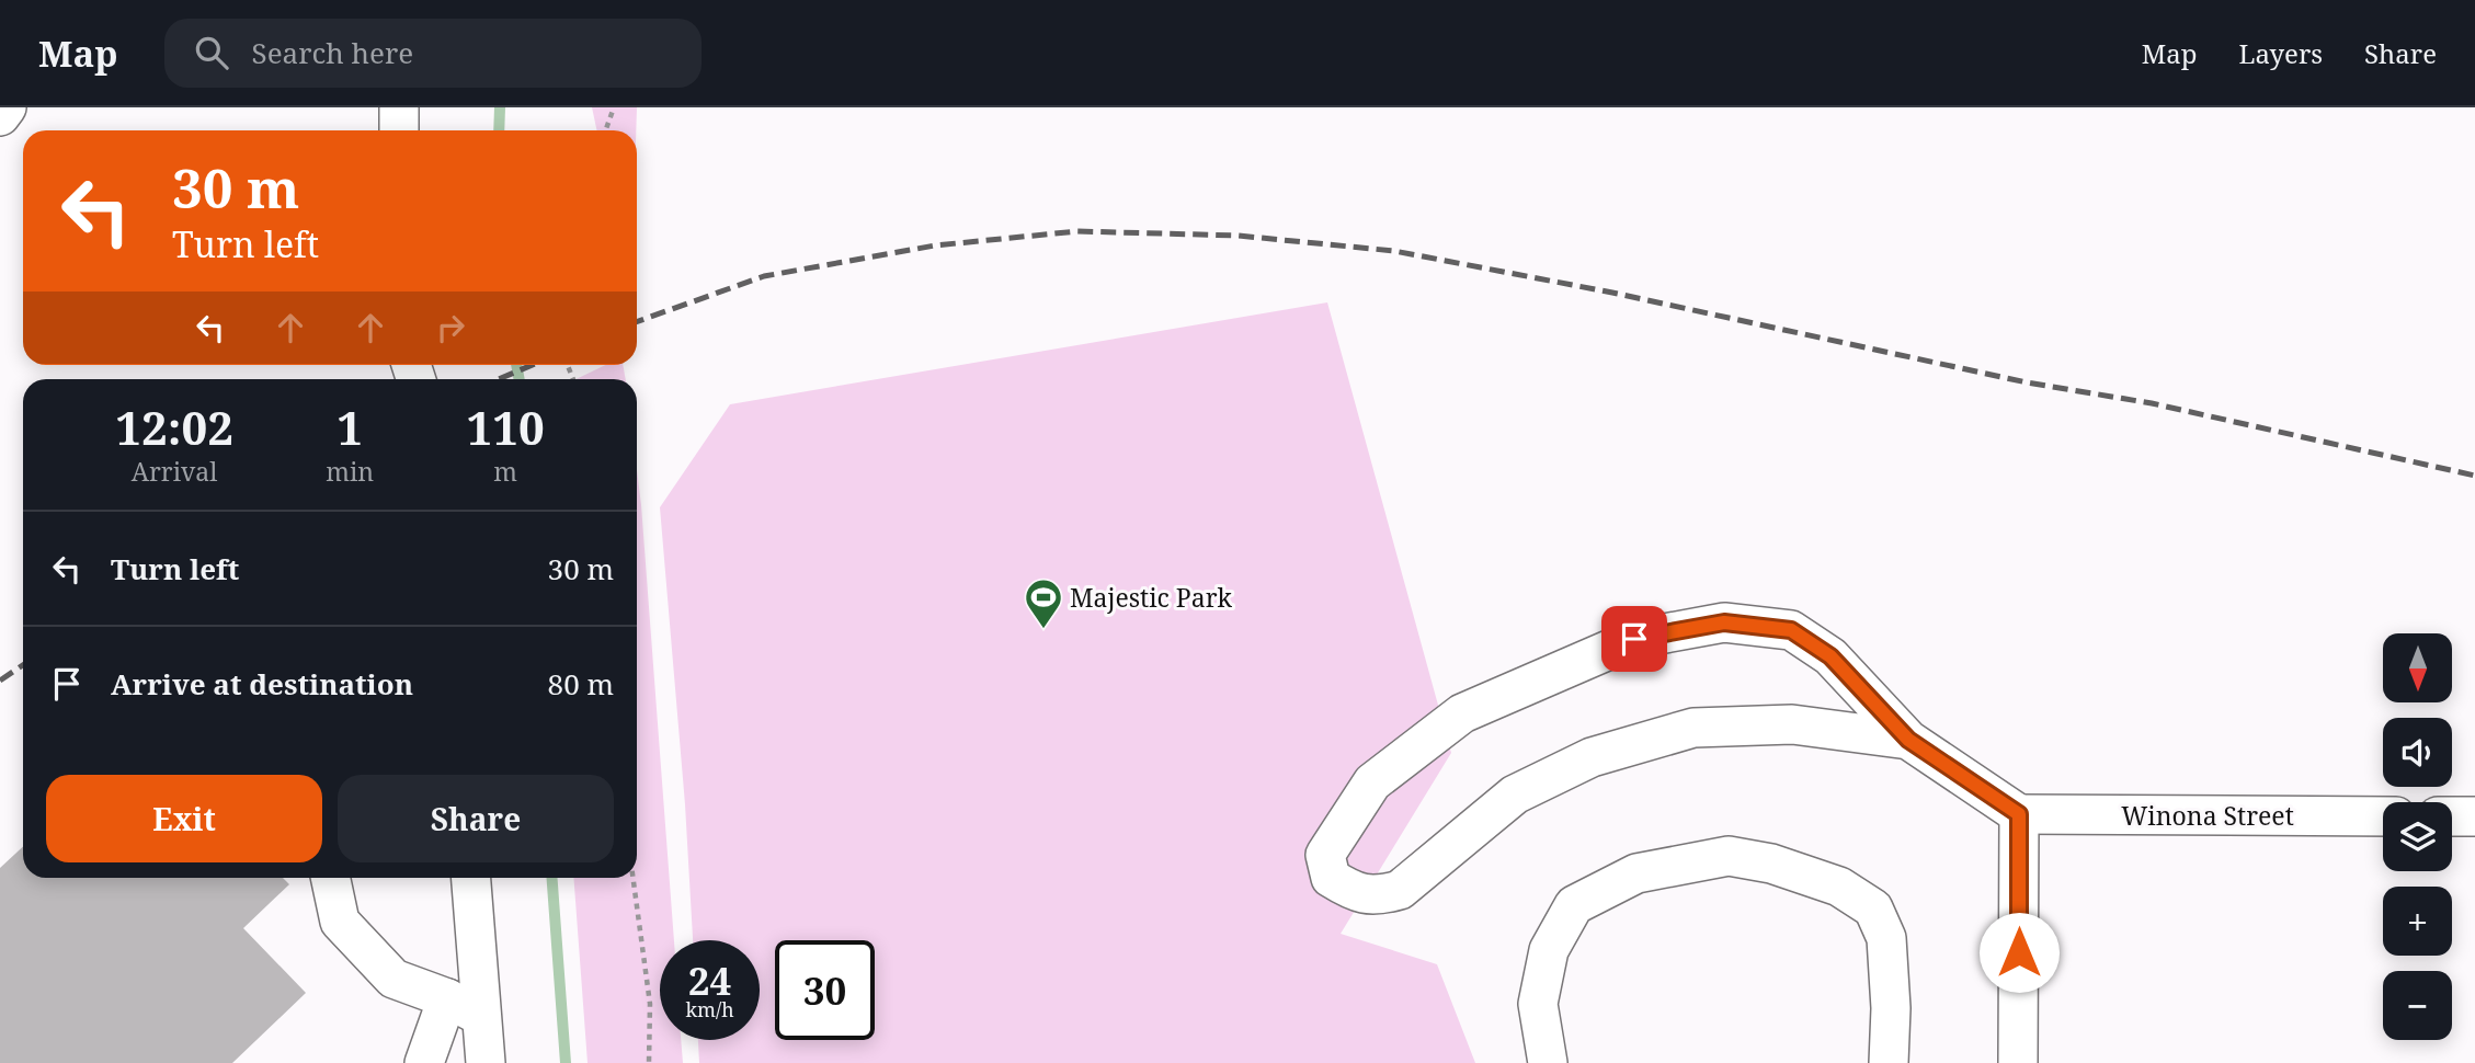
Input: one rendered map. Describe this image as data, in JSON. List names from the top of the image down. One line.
{"streets":{"street":["Winona Street"]},"places":{"sports":["Majestic Park"]},"north":"bottom","page":{"header":"Map","search":"Search here","nav":["Map","Layers","Share"],"turn":["30 m","Turn left"],"eta":["12:02","Arrival","1","min","110","m"],"list":[{"name":"Turn left","value":"30 m"},{"name":"Arrive at destination","value":"80 m"}],"map_buttons":["+","−"],"buttons":["Exit","Share"],"speed":"24 km/h","limit":"30"}}
